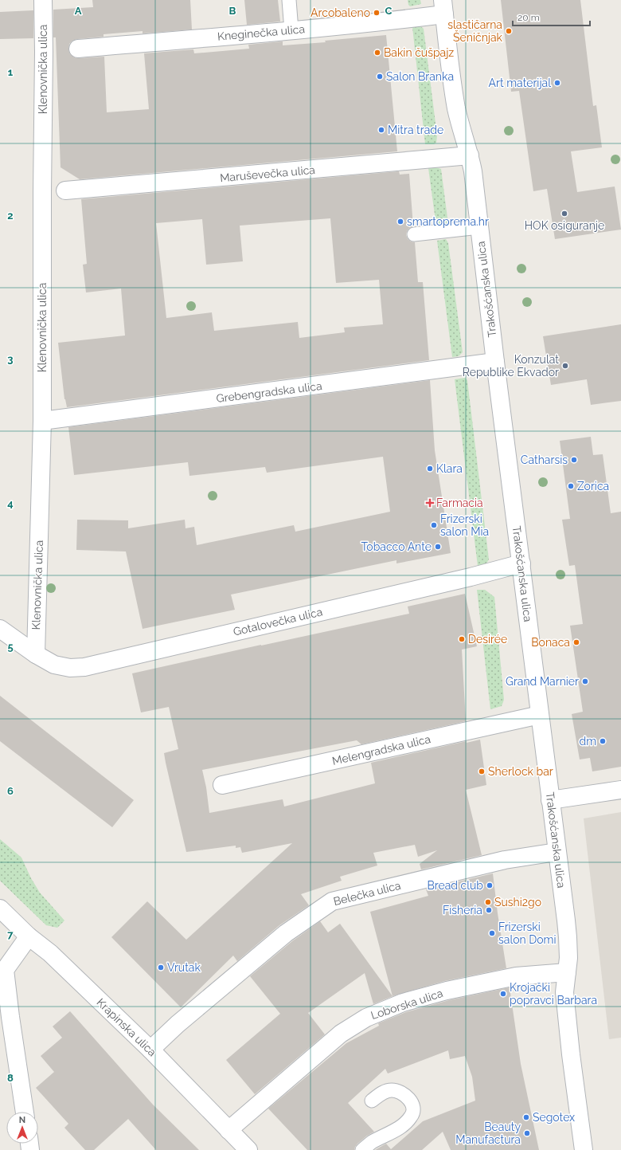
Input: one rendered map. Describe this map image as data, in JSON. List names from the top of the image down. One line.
{"streets":{"street":["Kneginečka ulica","Klenovnička ulica","Maruševečka ulica","Trakošćanska ulica","Grebengradska ulica","Gotalovečka ulica","Melengradska ulica","Belečka ulica","Loborska ulica","Krapinska ulica"]},"crossings":[["Kneginečka ulica","Trakošćanska ulica"],["Klenovnička ulica","Grebengradska ulica"],["Klenovnička ulica","Gotalovečka ulica"],["Maruševečka ulica","Trakošćanska ulica"],["Trakošćanska ulica","Grebengradska ulica"],["Trakošćanska ulica","Gotalovečka ulica"],["Trakošćanska ulica","Melengradska ulica"],["Trakošćanska ulica","Belečka ulica"],["Trakošćanska ulica","Loborska ulica"],["Belečka ulica","Krapinska ulica"],["Loborska ulica","Krapinska ulica"]],"places":{"other":["Arcobaleno","slastičarna Šeničnjak","Bakin čušpajz","Salon Branka","Art materijal","Mitra trade","HOK osiguranje","smartoprema.hr","Konzulat Republike Ekvador","Catharsis","Klara","Zorica","Frizerski salon Mia","Tobacco Ante","Desirée","Bonaca","Grand Marnier","dm","Sherlock bar","Bread club","Sushi2go","Fisheria","Frizerski salon Domi","Vrutak","Krojački popravci Barbara","Segotex","Beauty Manufactura"],"health":["Farmacia"]},"scale_bar":"20 m","north":"top","grid":{"columns":["A","B","C"],"rows":["1","2","3","4","5","6","7","8"]}}
